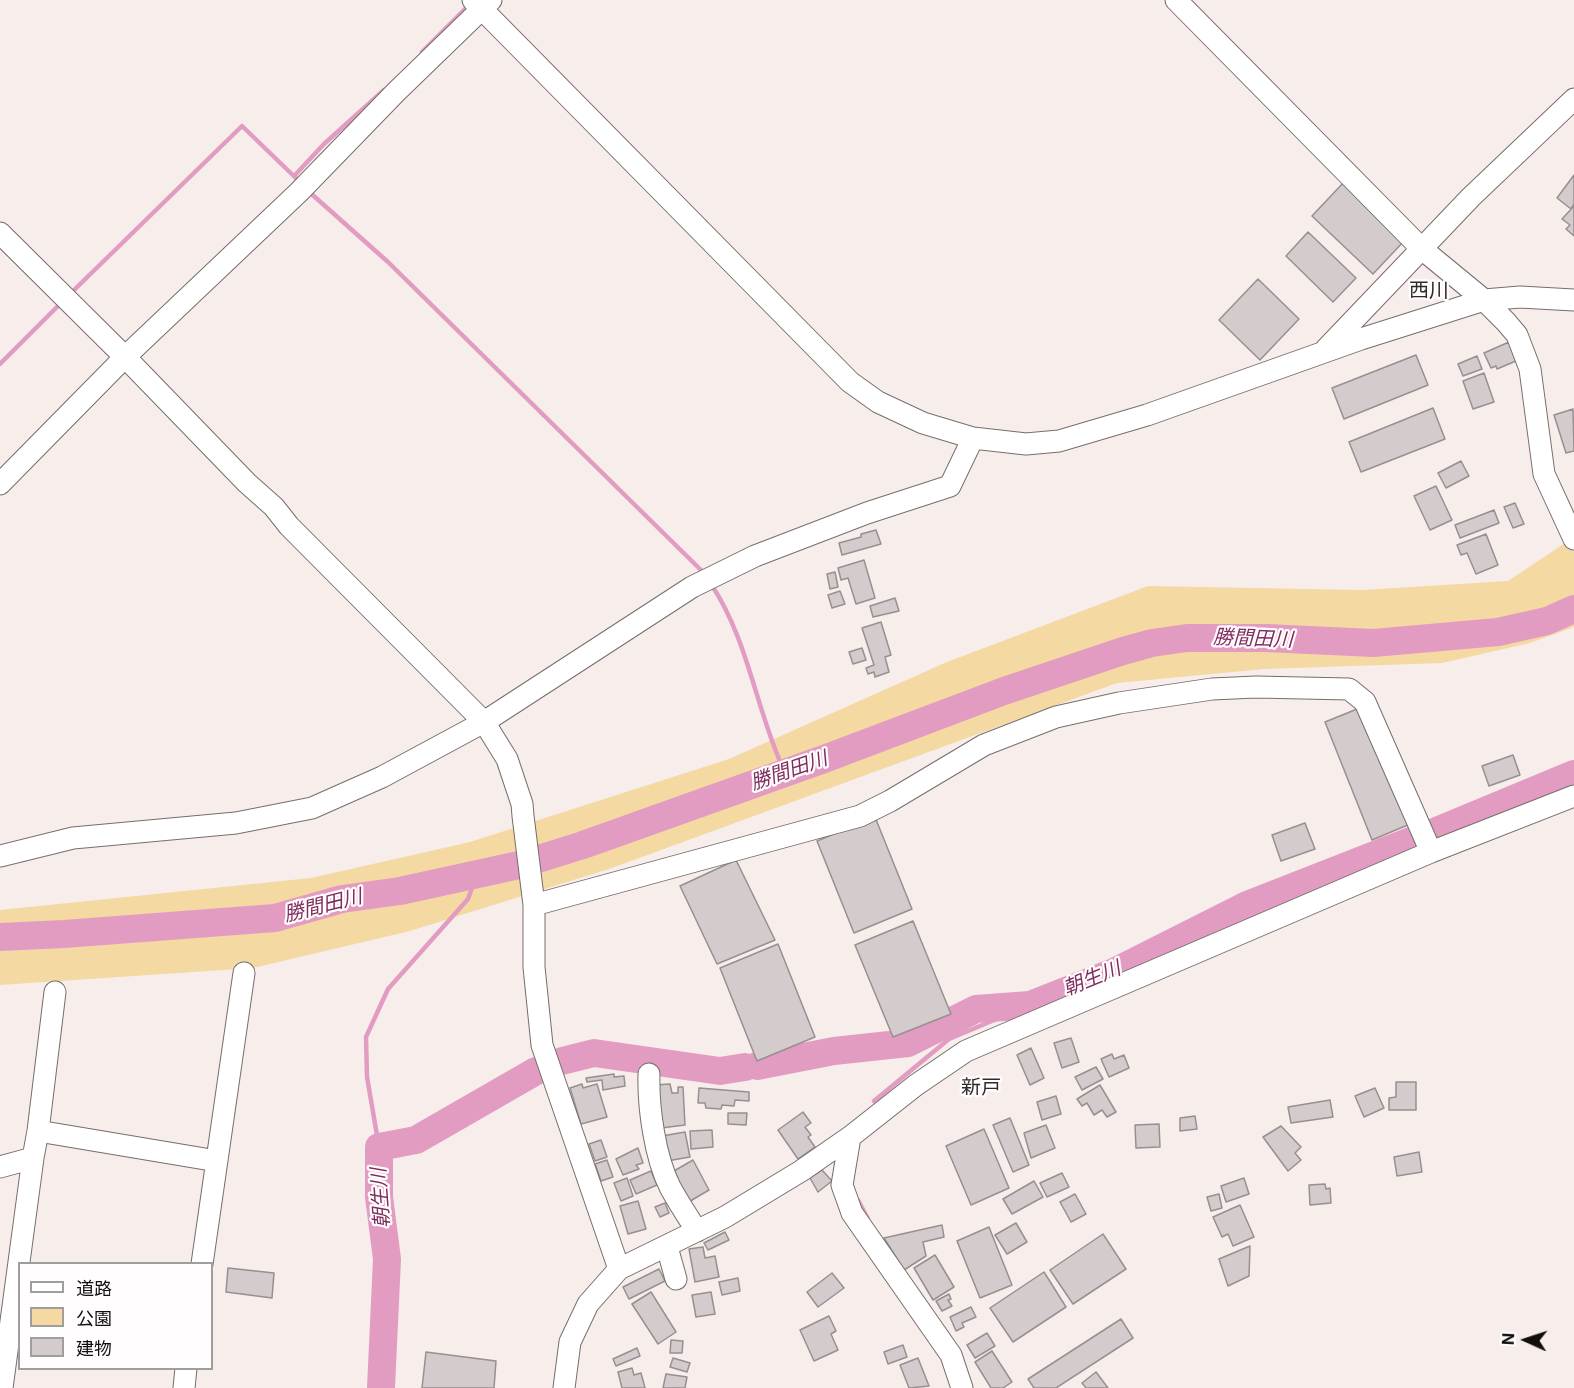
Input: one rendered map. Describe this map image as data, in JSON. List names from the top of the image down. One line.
{"districts":["西川","新戸"],"water":["勝間田川","朝生川"],"legend":["道路","公園","建物"],"north":"left"}
